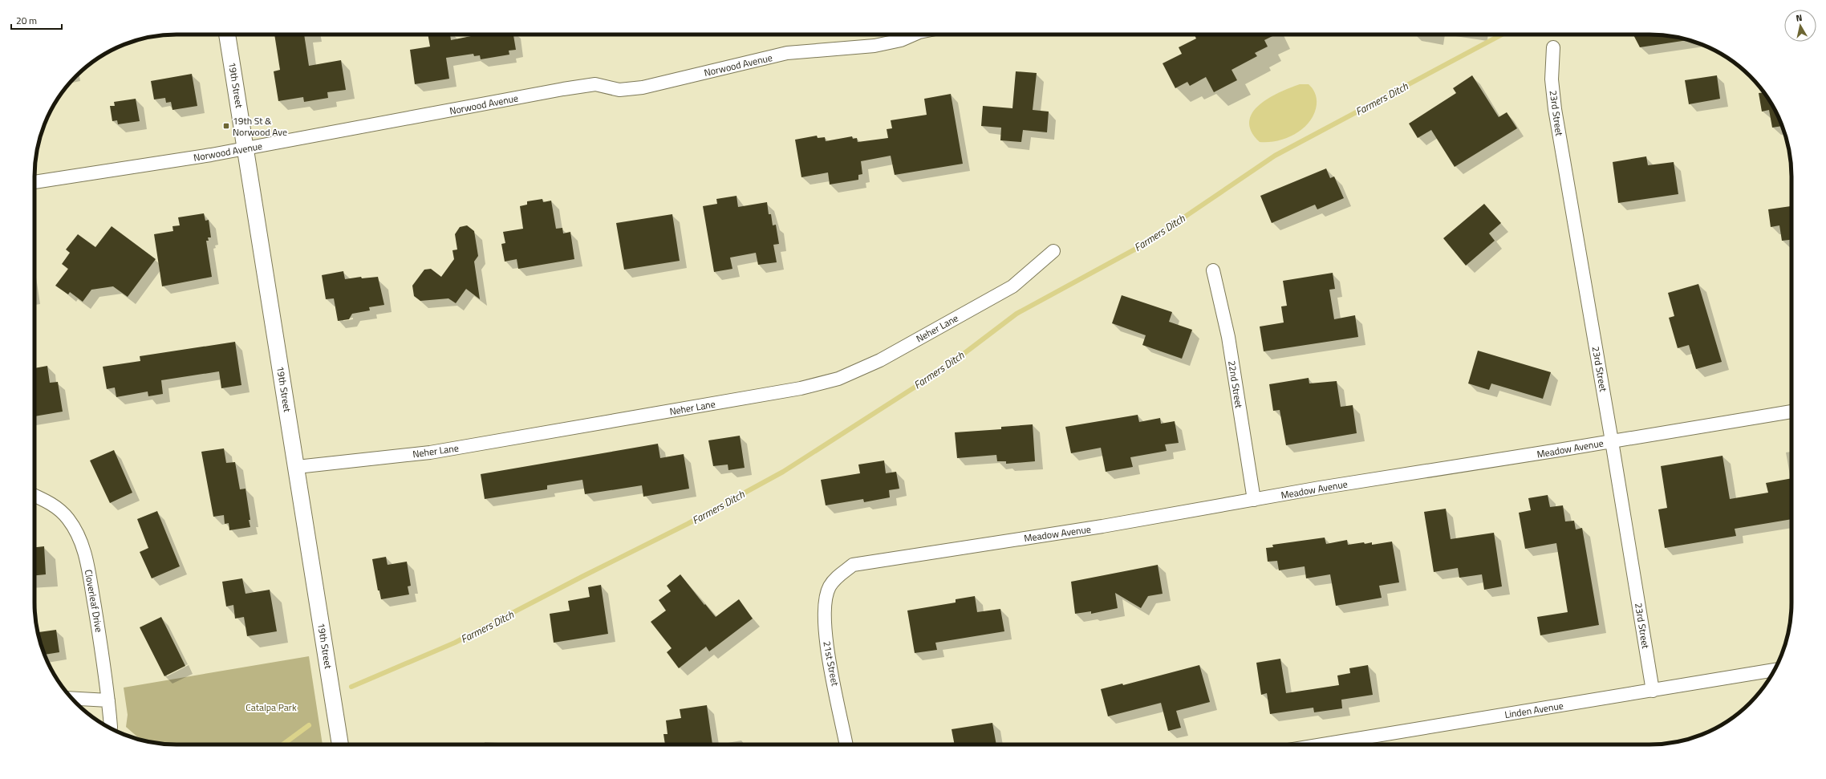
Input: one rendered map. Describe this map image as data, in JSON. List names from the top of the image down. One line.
{"streets":{"street":["Norwood Avenue","19th Street","23rd Street","Neher Lane","22nd Street","Meadow Avenue","Cloverleaf Drive","21st Street","Linden Avenue"]},"crossings":[["Norwood Avenue","19th Street"],["19th Street","Neher Lane"],["23rd Street","Meadow Avenue"],["23rd Street","Linden Avenue"],["22nd Street","Meadow Avenue"],["Meadow Avenue","21st Street"]],"water":["Farmers Ditch"],"parks":["Catalpa Park"],"places":{"transit":["19th St & Norwood Ave"]},"scale_bar":"20 m","north":"top"}
